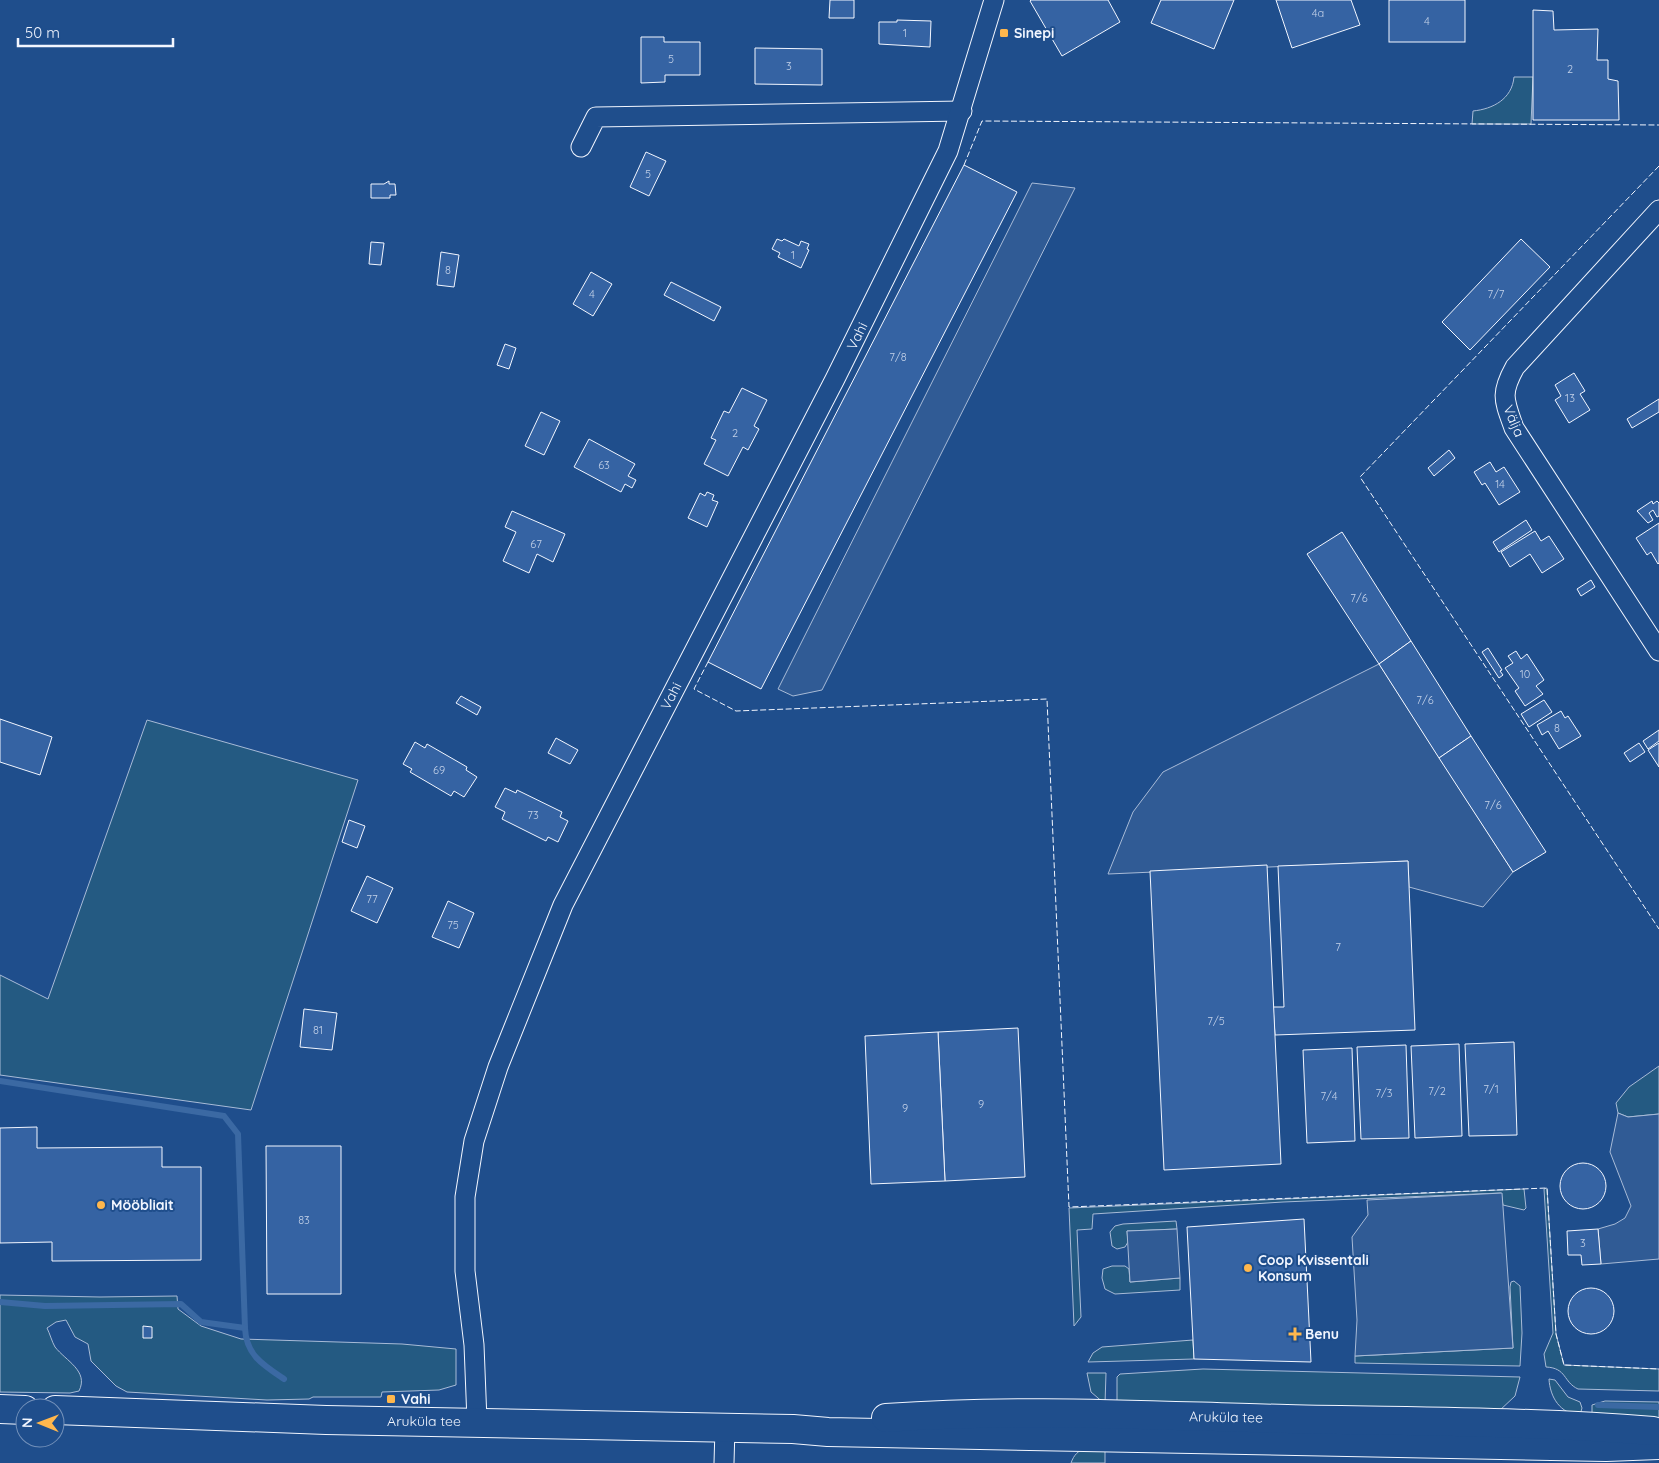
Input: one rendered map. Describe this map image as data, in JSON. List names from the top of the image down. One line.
{"streets":{"highway":["Aruküla tee"],"street":["Vahi","Välja"]},"crossings":[["Vahi","Aruküla tee"]],"places":{"transit":["Sinepi","Vahi"],"other":["Mööbliait","Coop Kvissentali Konsum"],"health":["Benu"]},"house_numbers":["4a","4","1","5","3","2","5","1","8","4","7/7","7/8","13","2","63","14","67","7/6","10","7/6","8","69","7/6","73","77","75","7","7/5","81","7/1","7/2","7/3","7/4","9","9","83","3"],"scale_bar":"50 m","north":"left"}
